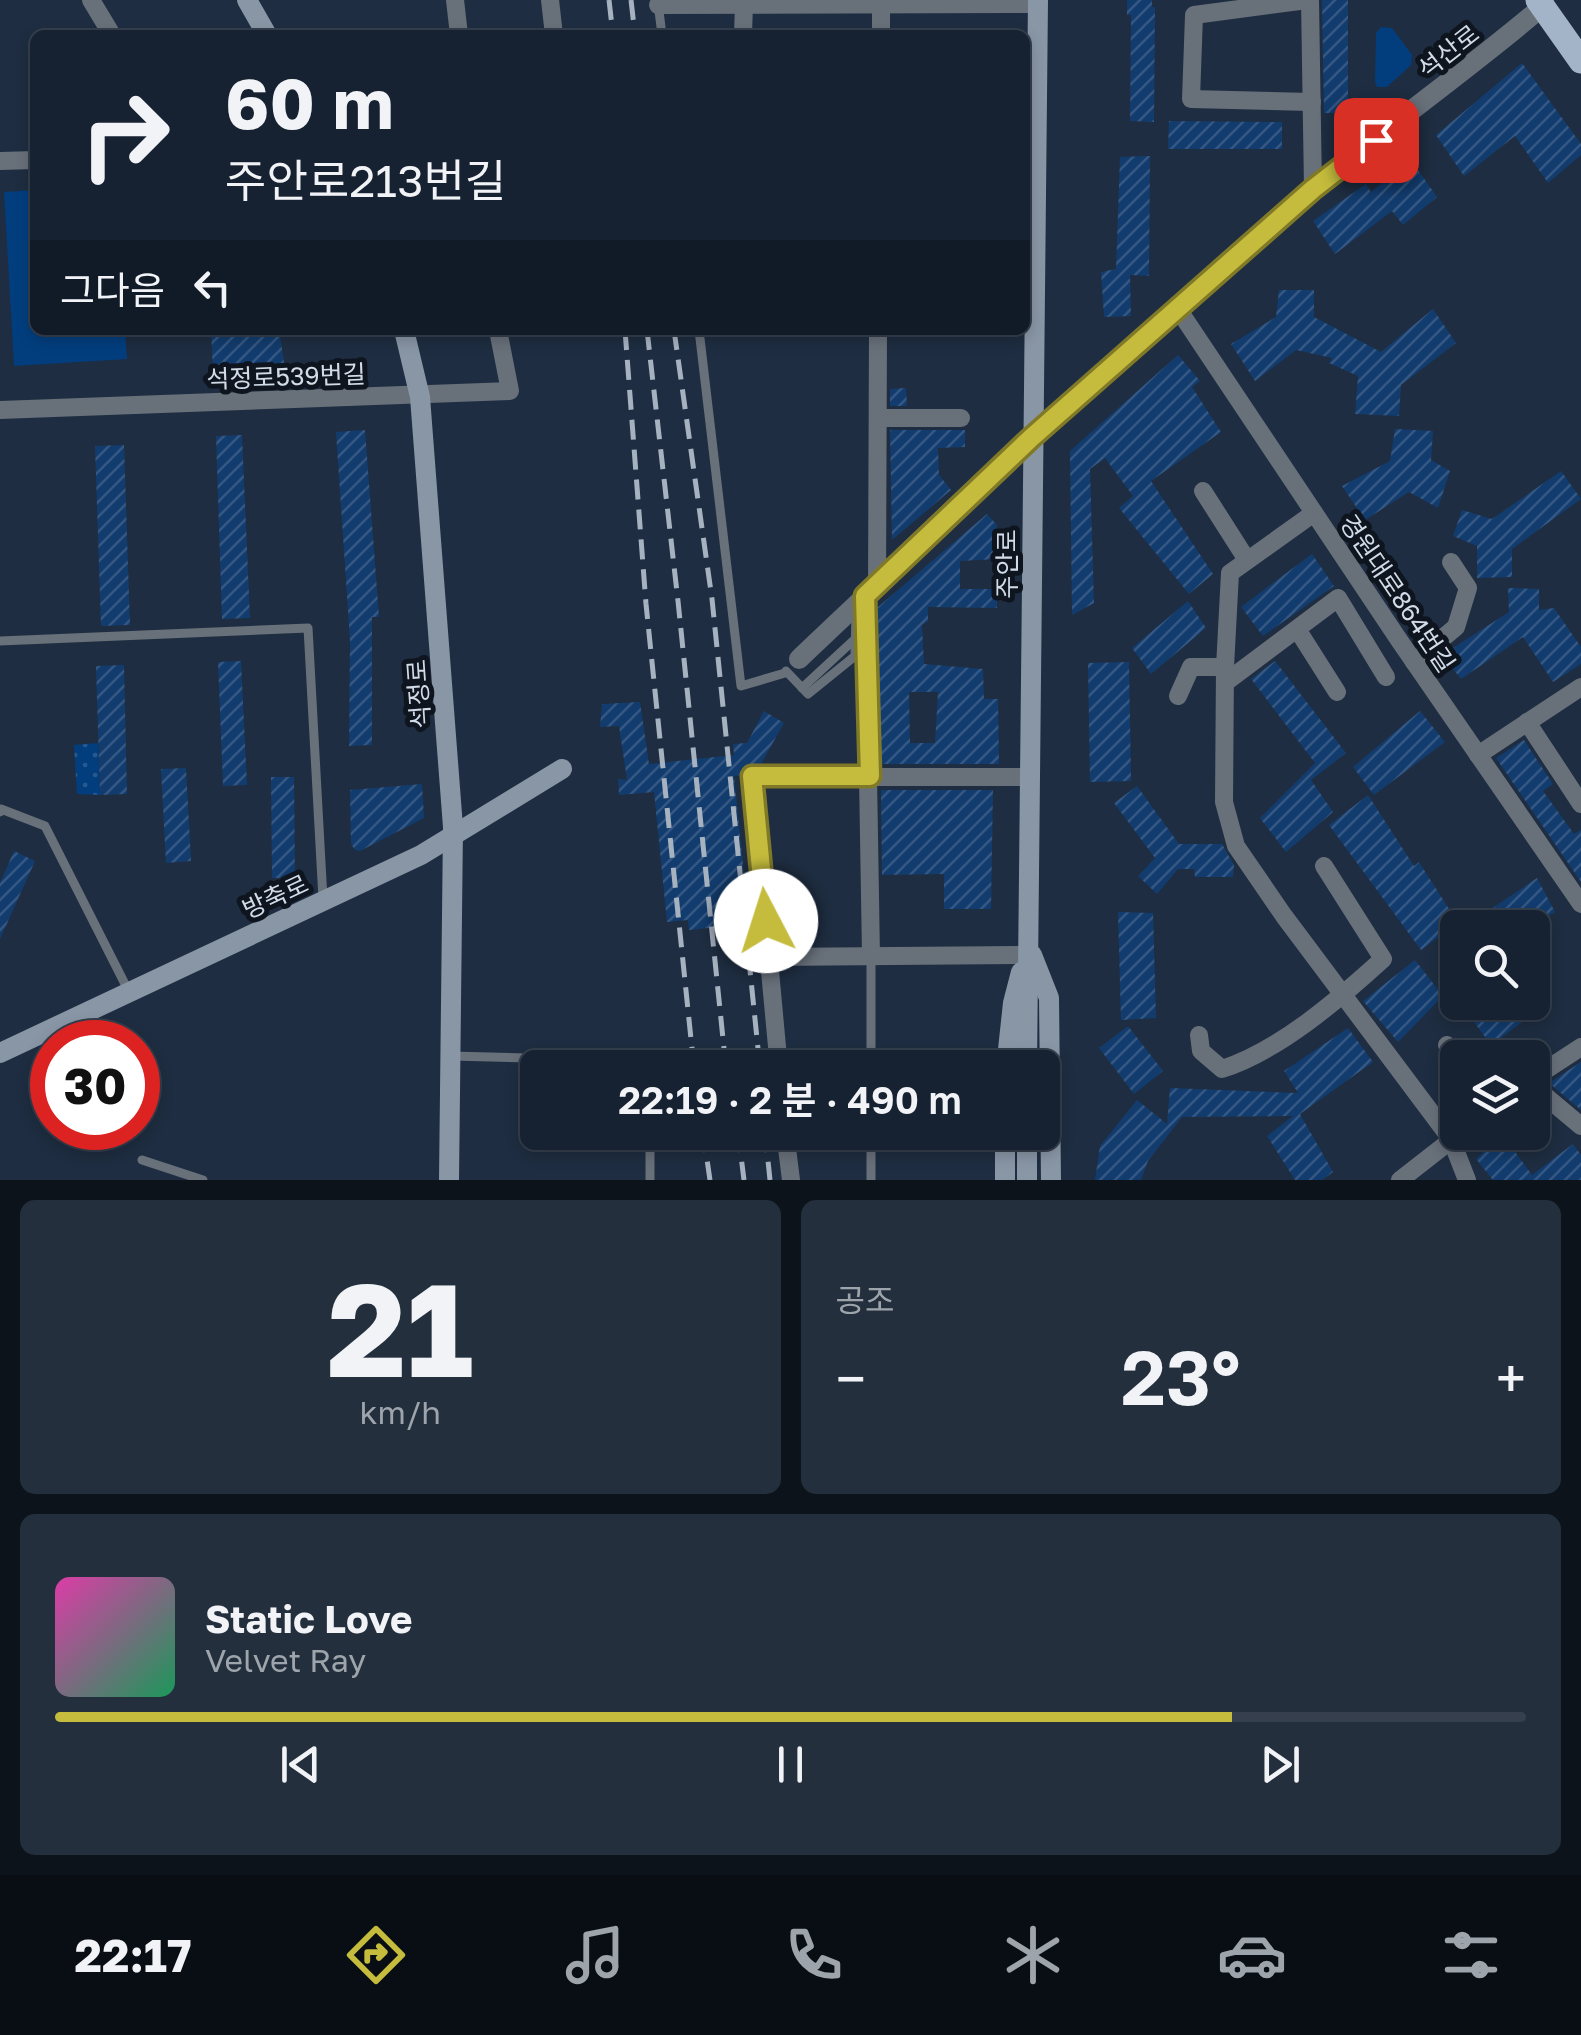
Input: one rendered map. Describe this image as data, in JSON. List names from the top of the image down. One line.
{"streets":{"main road":["주안로","석정로","방축로"],"street":["석산로","석정로539번길","경원대로864번길"]},"crossings":[["석산로","주안로"],["석산로","경원대로864번길"],["석정로539번길","석정로"],["석정로","방축로"]],"page":{"turn":["60 m","주안로213번길"],"then":"그다음","limit":"30","trip":"22:19 · 2 분 · 490 m","tile":[["21","km/h"],"공조"],"heat":["−","23°","+"],"song":["Static Love","Velvet Ray"],"tabs":"22:17"}}
